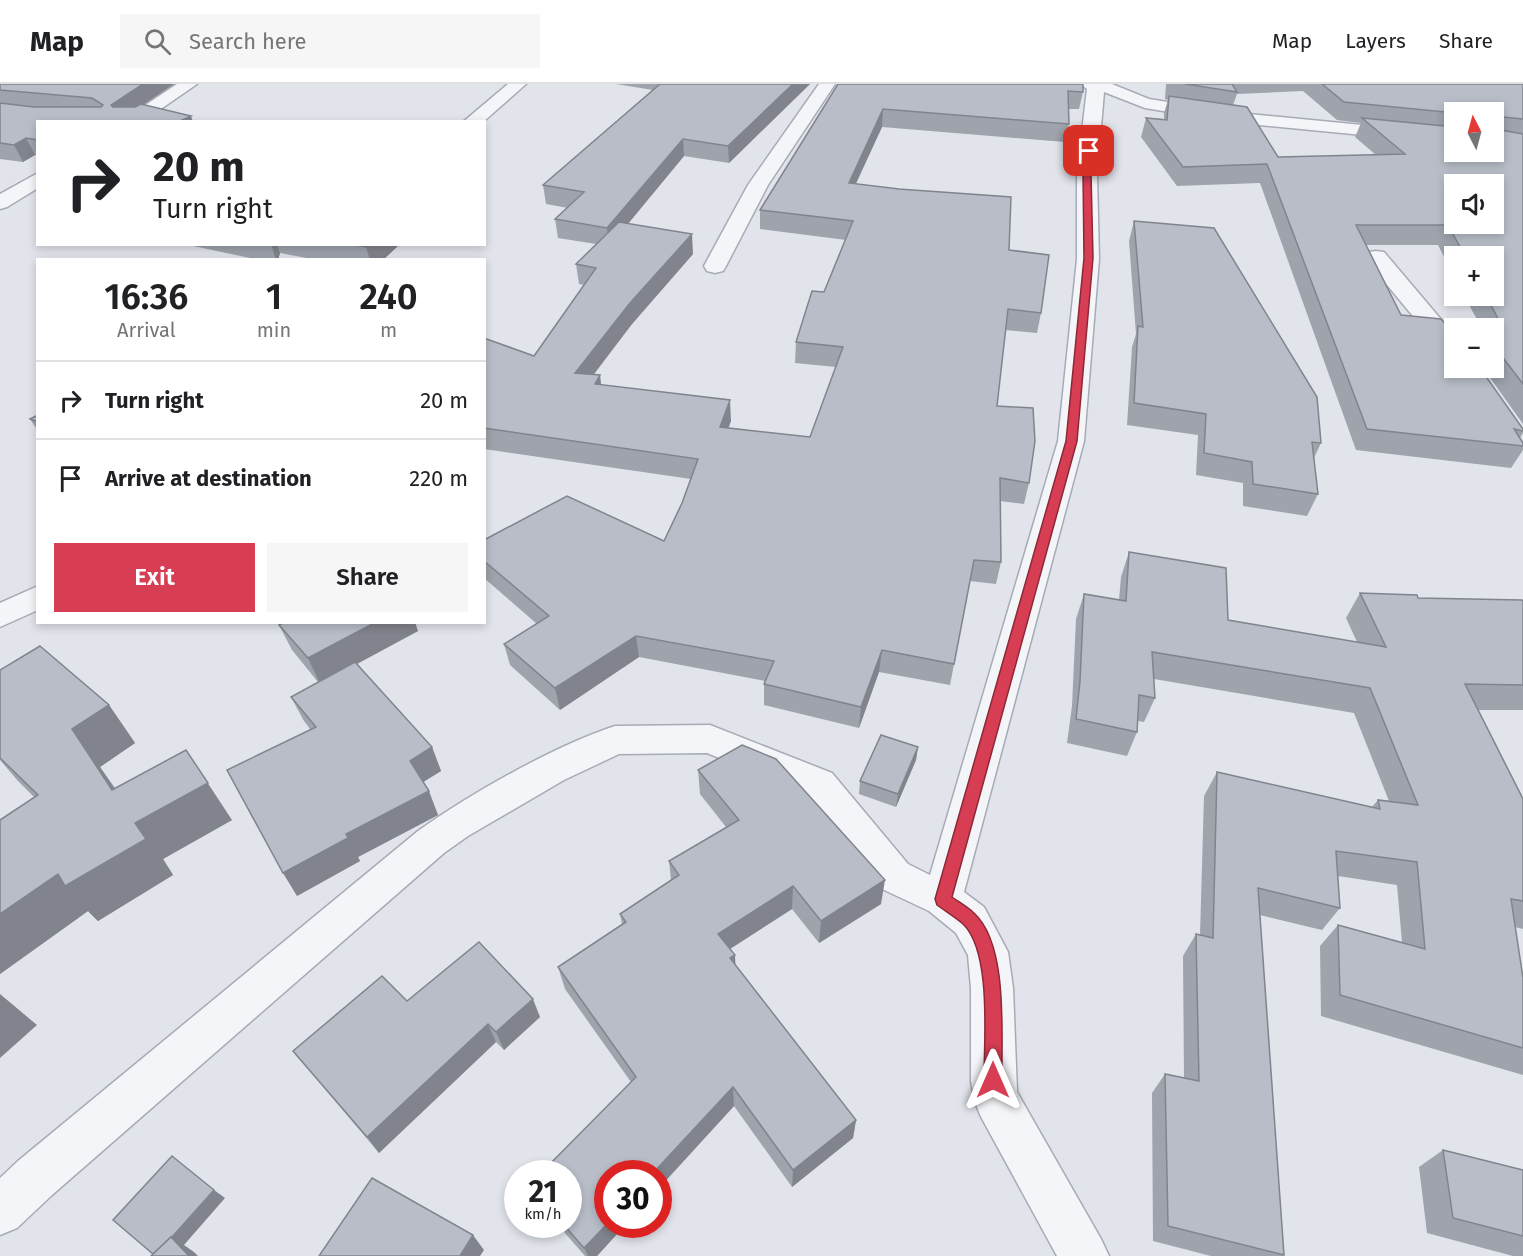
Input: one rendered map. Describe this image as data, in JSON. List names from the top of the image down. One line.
{"north":"top","page":{"header":"Map","search":"Search here","nav":["Map","Layers","Share"],"map_buttons":["+","−"],"turn":["20 m","Turn right"],"eta":["16:36","Arrival","1","min","240","m"],"list":[{"name":"Turn right","value":"20 m"},{"name":"Arrive at destination","value":"220 m"}],"buttons":["Exit","Share"],"speed":"21 km/h","limit":"30"}}
